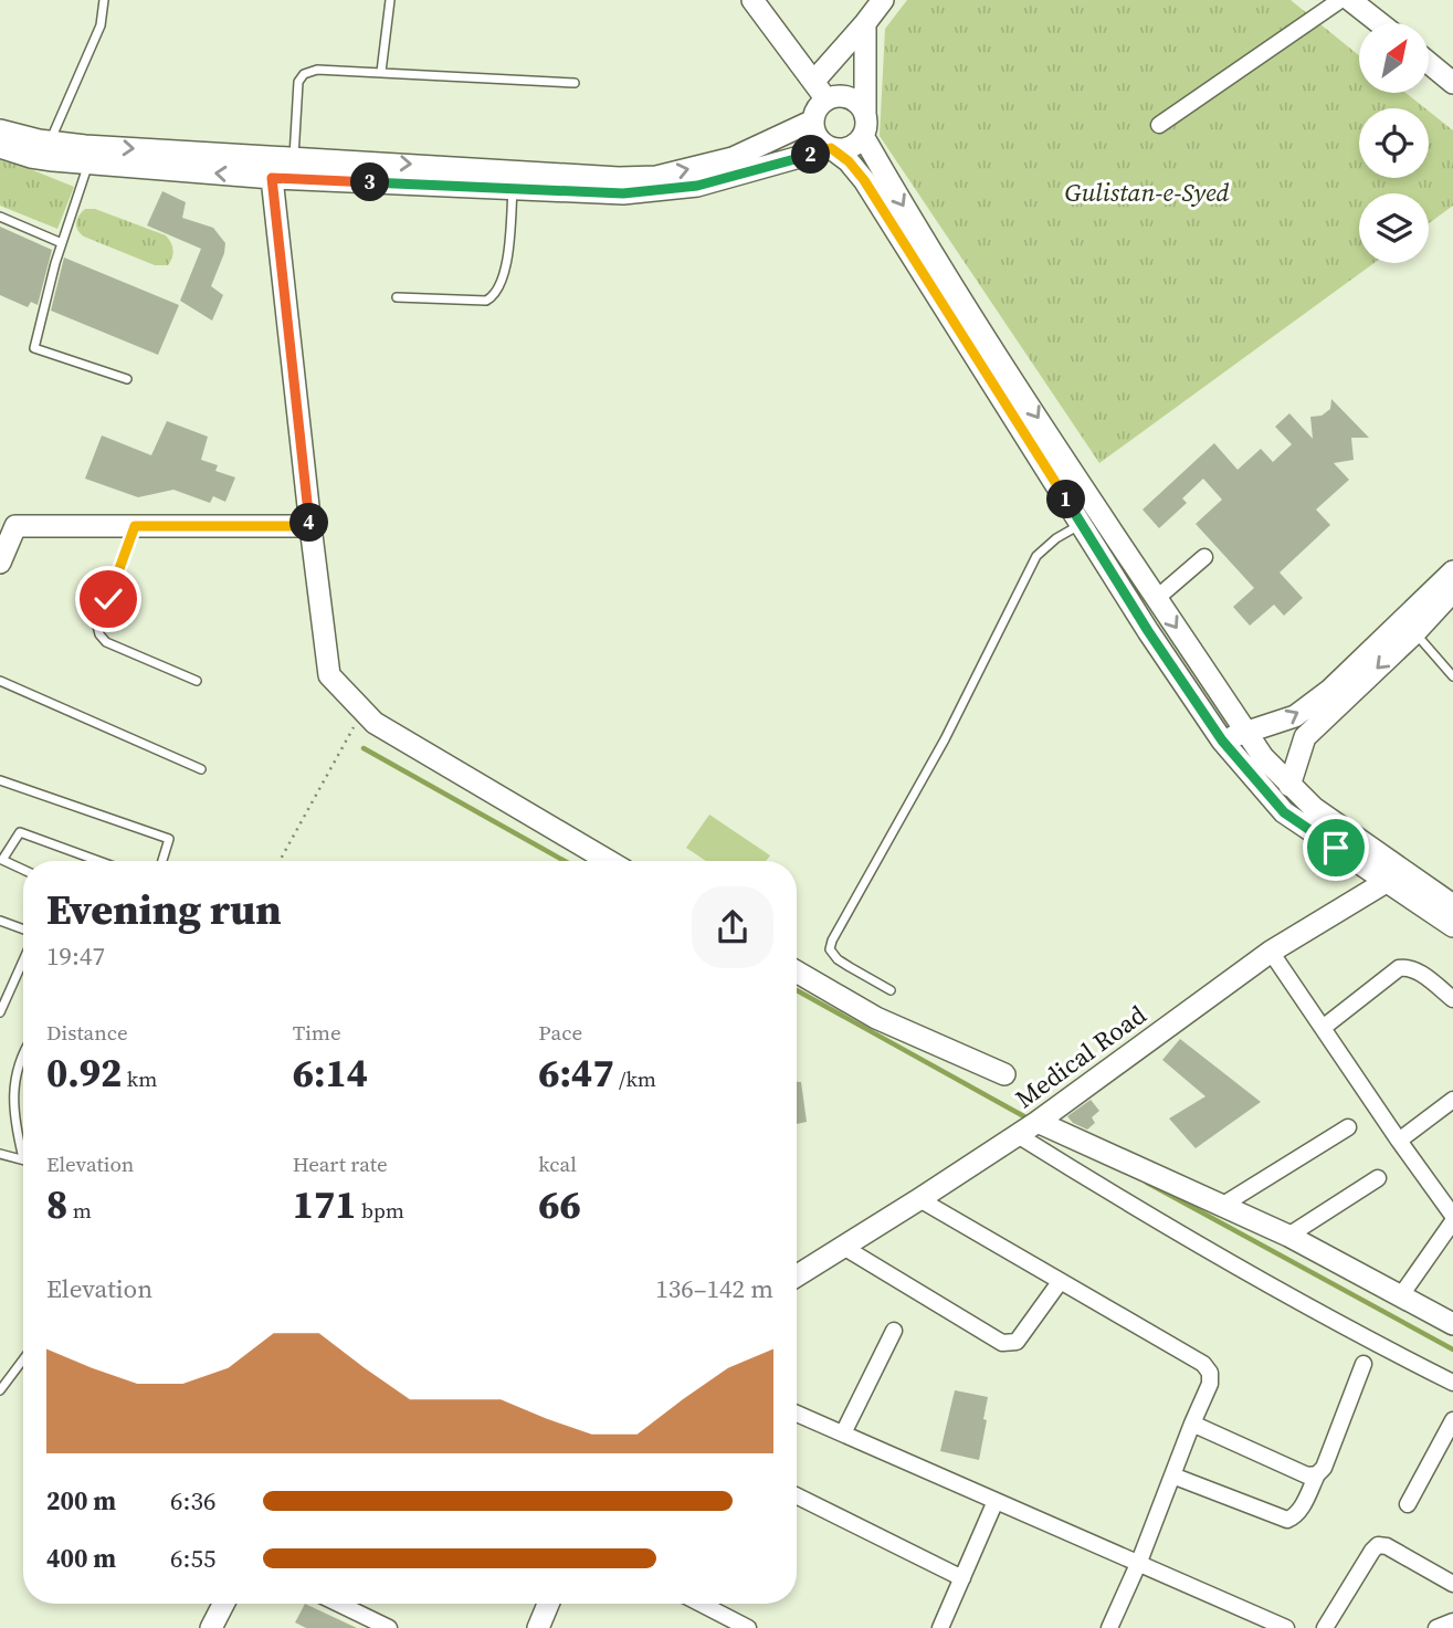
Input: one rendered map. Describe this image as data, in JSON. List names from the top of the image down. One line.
{"streets":{"street":["Medical Road"]},"parks":["Gulistan-e-Syed"],"north":"top right","page":{"pins":["2","3","1","4"],"heading":["Evening run","19:47"],"stats":[["Distance","0.92 km"],["Time","6:14"],["Pace","6:47 /km"],["Elevation","8 m"],["Heart rate","171 bpm"],["kcal","66"]],"chart":["Elevation","136–142 m"],"list":[{"name":"200 m","note":"6:36"},{"name":"400 m","note":"6:55"}]}}
